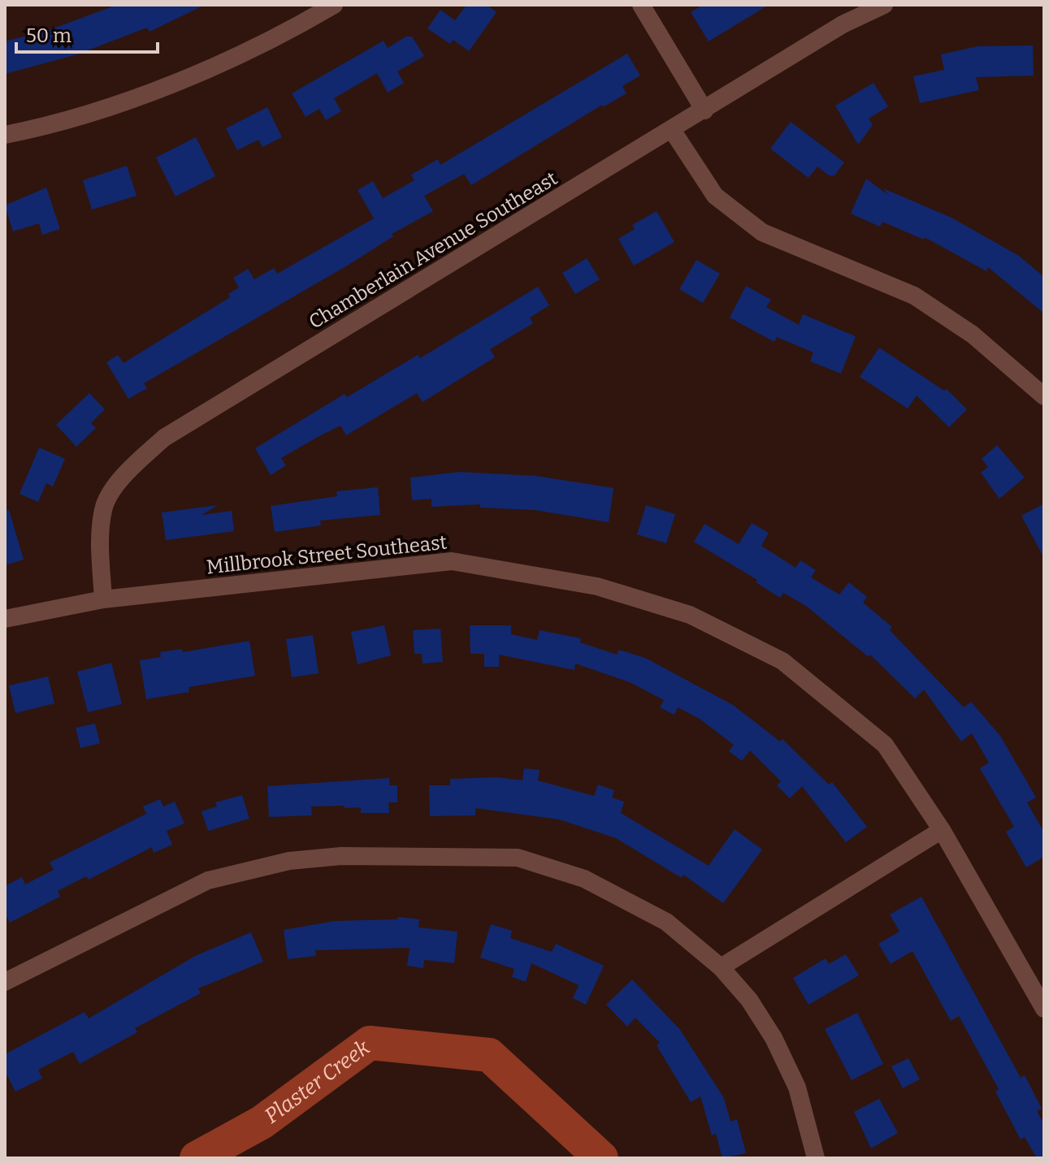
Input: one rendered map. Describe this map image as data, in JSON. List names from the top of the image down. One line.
{"streets":{"street":["Chamberlain Avenue Southeast","Millbrook Street Southeast"]},"crossings":[["Chamberlain Avenue Southeast","Millbrook Street Southeast"]],"water":["Plaster Creek"],"scale_bar":"50 m"}
